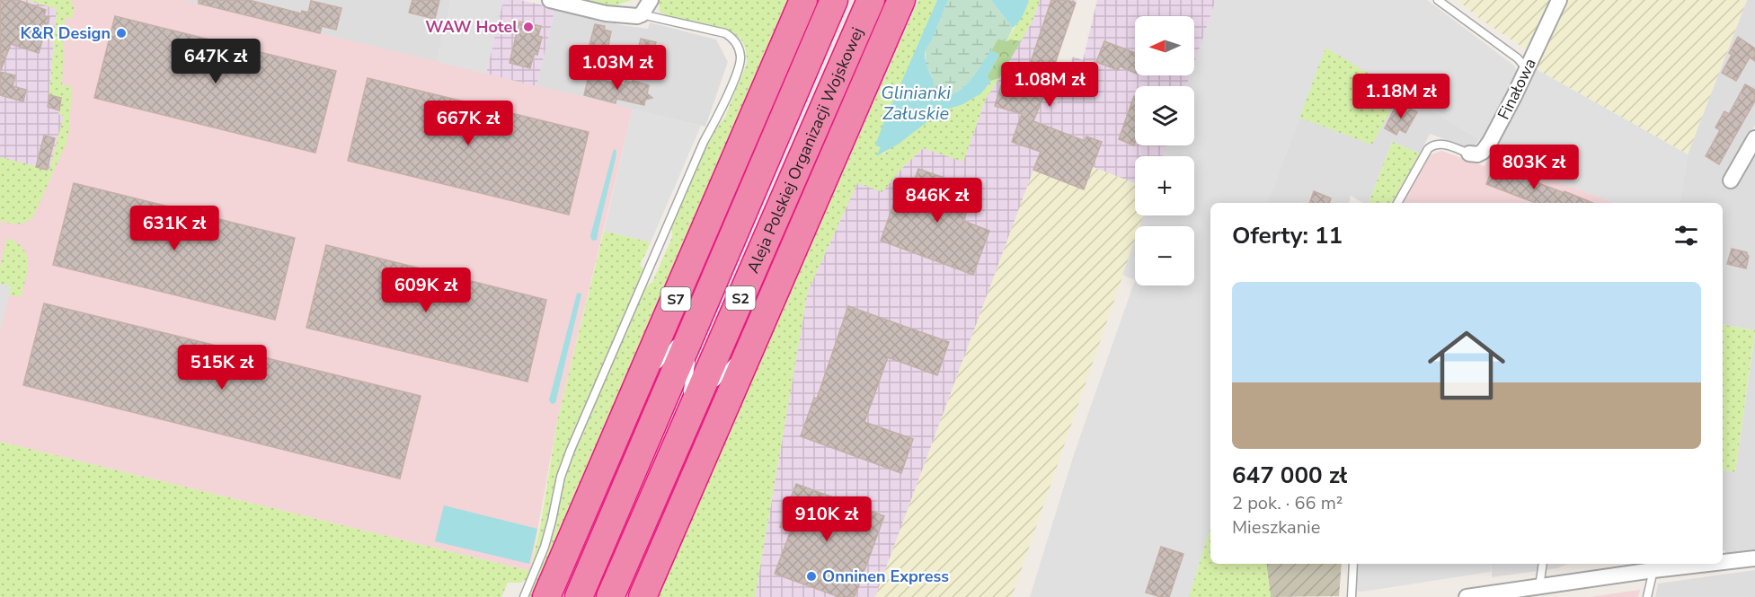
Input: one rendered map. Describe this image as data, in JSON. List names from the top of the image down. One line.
{"streets":{"highway":["Aleja Polskiej Organizacji Wojskowej","S2","S7"],"street":["Finałowa"]},"water":["Glinianki Załuskie"],"places":["WAW Hotel","K&R Design","Onninen Express"],"north":"left","page":{"map_buttons":["+","−"],"price":["647K zł","1.03M zł","1.08M zł","1.18M zł","667K zł","803K zł","846K zł","631K zł","609K zł","515K zł","910K zł"],"heading":"Oferty: 11","list":[{"name":"647 000 zł","note":"2 pok. · 66 m² · Mieszkanie"}]}}
